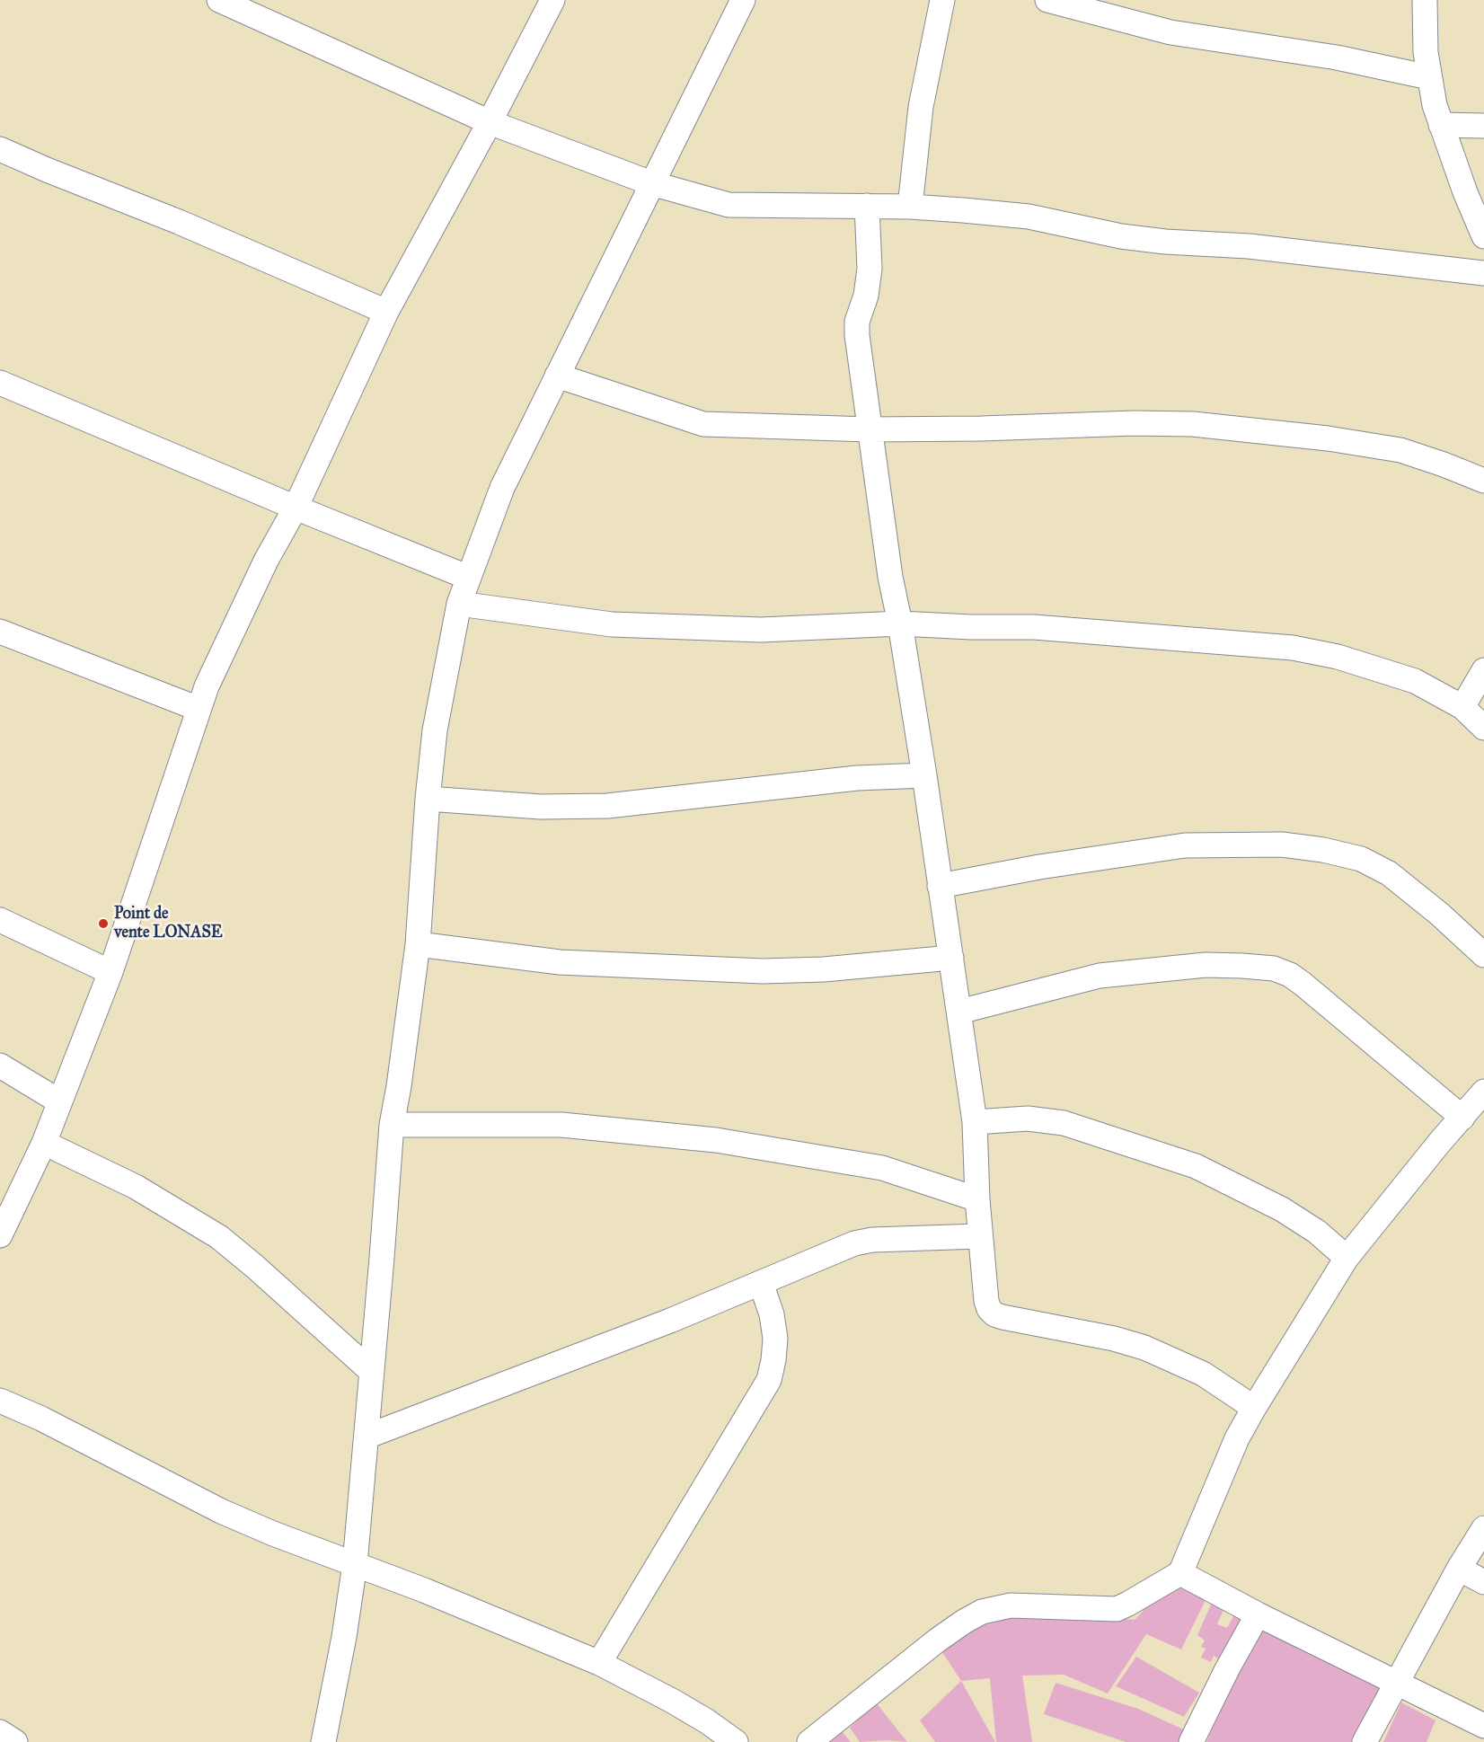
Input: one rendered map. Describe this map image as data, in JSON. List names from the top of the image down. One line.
{"places":["Point de vente LONASE"]}
